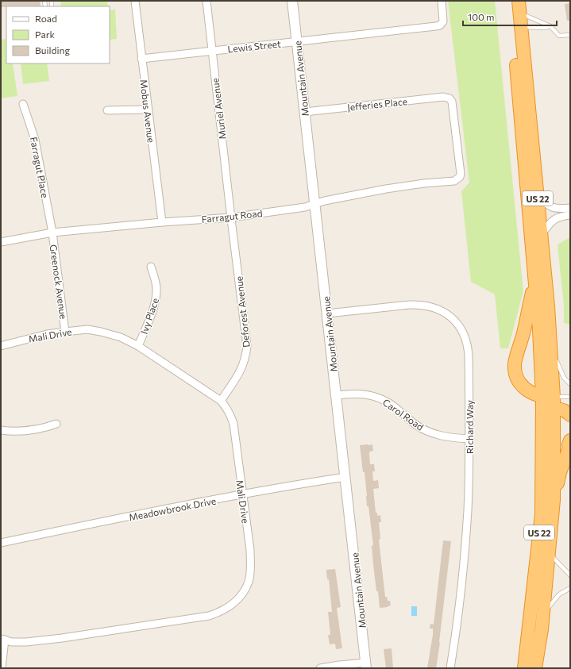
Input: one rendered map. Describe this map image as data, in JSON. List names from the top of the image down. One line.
{"streets":{"highway":["US 22"],"street":["Lewis Street","Mountain Avenue","Jefferies Place","Muriel Avenue","Mobus Avenue","Farragut Place","Farragut Road","Greenock Avenue","Deforest Avenue","Ivy Place","Mali Drive","Carol Road","Richard Way","Meadowbrook Drive"]},"crossings":[["Lewis Street","Mountain Avenue"],["Lewis Street","Muriel Avenue"],["Lewis Street","Mobus Avenue"],["Mountain Avenue","Jefferies Place"],["Mountain Avenue","Farragut Road"],["Mountain Avenue","Carol Road"],["Mountain Avenue","Richard Way"],["Mountain Avenue","Meadowbrook Drive"],["Jefferies Place","Farragut Road"],["Muriel Avenue","Farragut Road"],["Muriel Avenue","Deforest Avenue"],["Mobus Avenue","Farragut Road"],["Farragut Place","Farragut Road"],["Farragut Place","Greenock Avenue"],["Farragut Road","Greenock Avenue"],["Farragut Road","Deforest Avenue"],["Greenock Avenue","Mali Drive"],["Deforest Avenue","Mali Drive"],["Ivy Place","Mali Drive"],["Mali Drive","Meadowbrook Drive"],["Carol Road","Richard Way"]],"legend":["Road","Park","Building"],"scale_bar":"100 m"}
